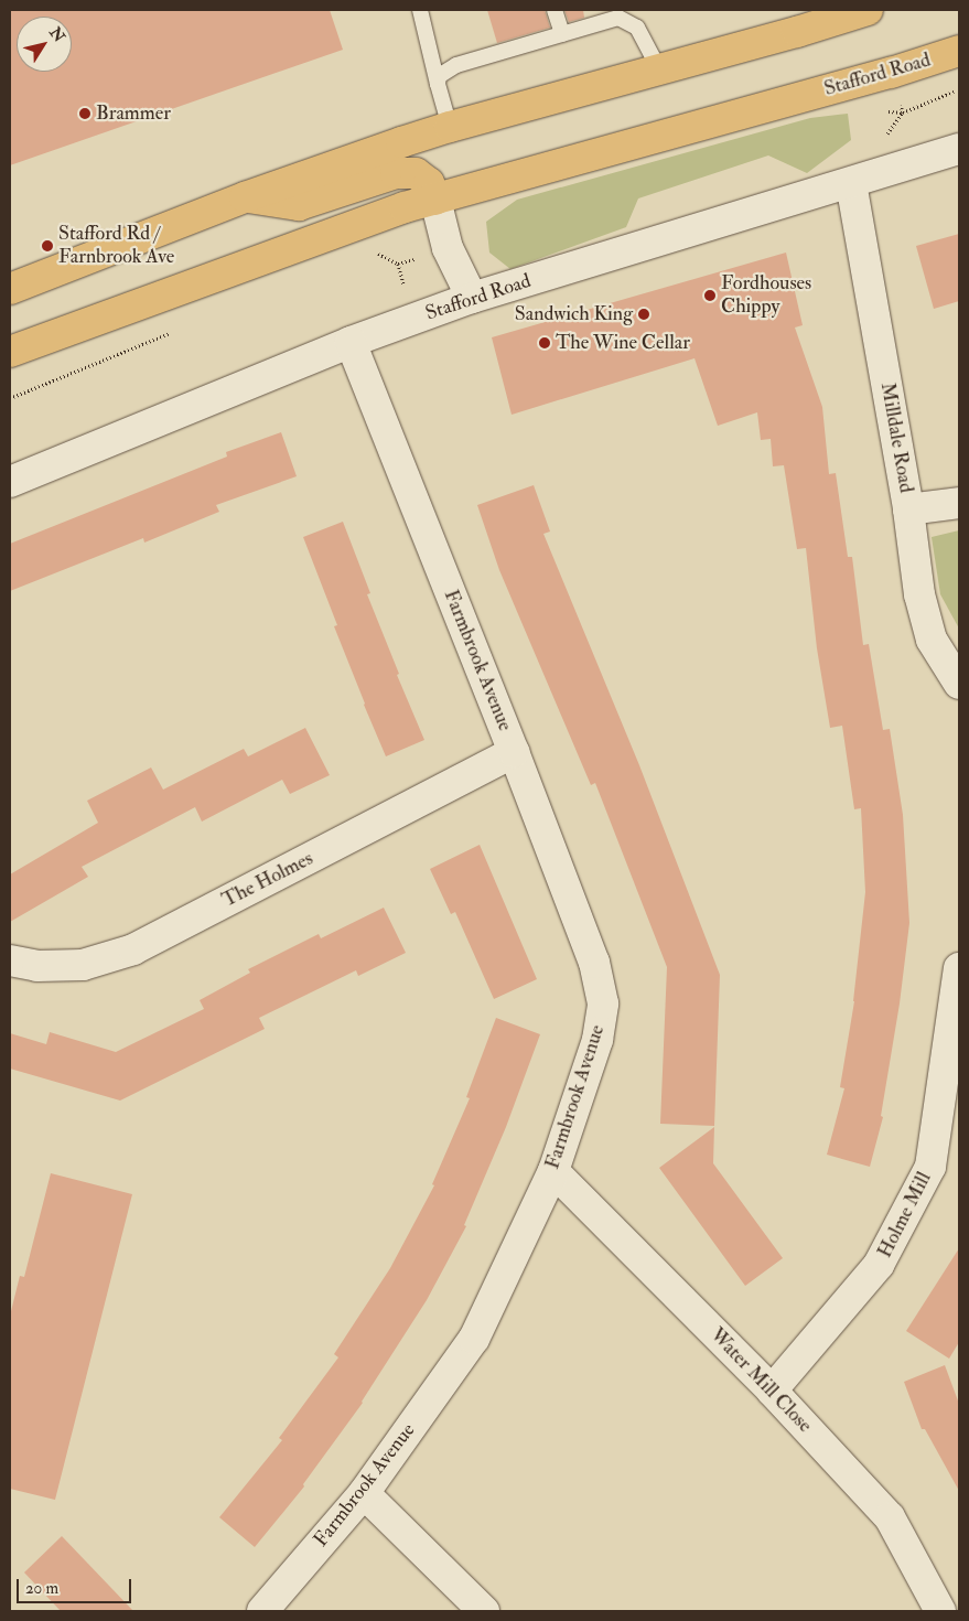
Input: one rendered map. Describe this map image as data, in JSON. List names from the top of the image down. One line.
{"streets":{"highway":["Stafford Road"],"street":["Milldale Road","Farmbrook Avenue","The Holmes","Holme Mill","Water Mill Close"]},"crossings":[["Stafford Road","Milldale Road"],["Stafford Road","Farmbrook Avenue"],["Farmbrook Avenue","The Holmes"],["Farmbrook Avenue","Water Mill Close"],["Holme Mill","Water Mill Close"]],"places":["Brammer","Stafford Rd / Farnbrook Ave","Fordhouses Chippy","Sandwich King","The Wine Cellar"],"scale_bar":"20 m","north":"top right"}
